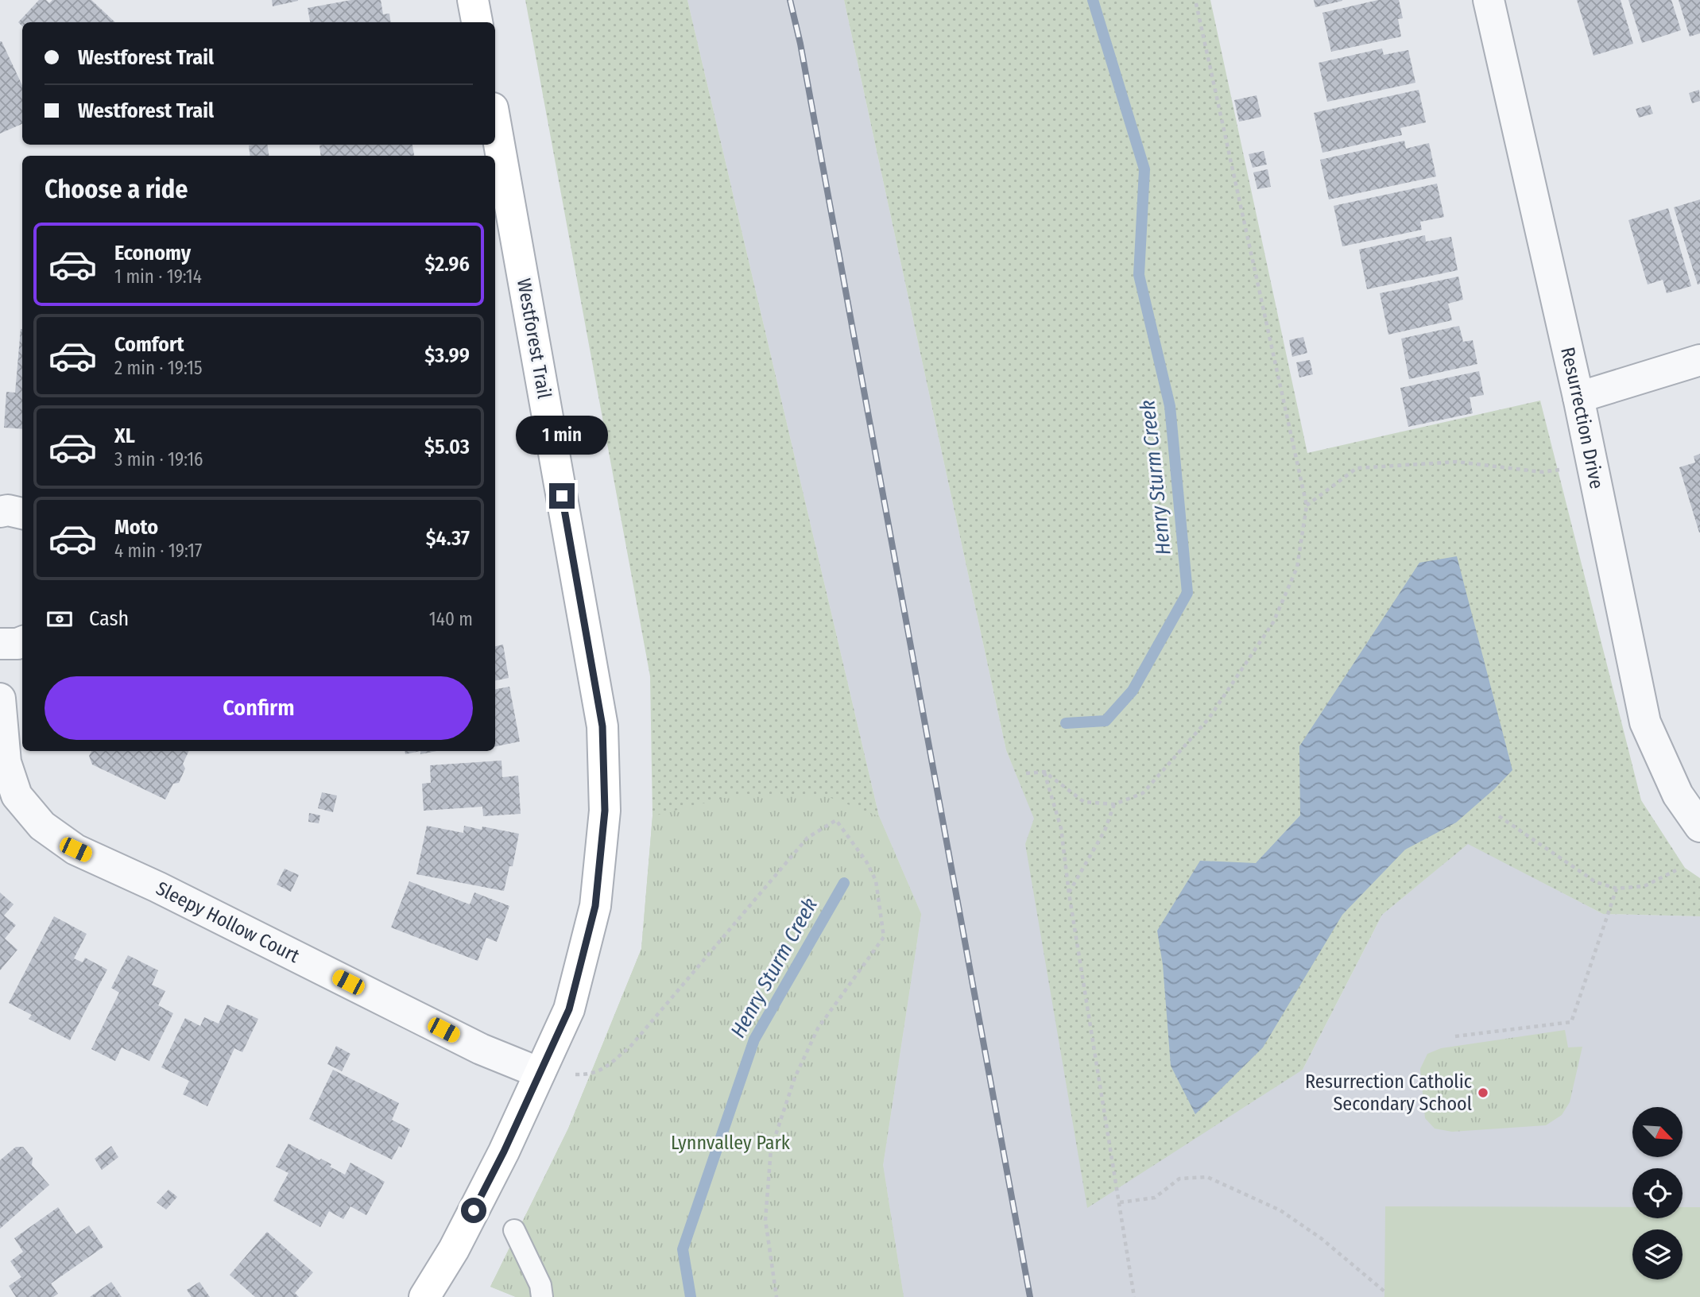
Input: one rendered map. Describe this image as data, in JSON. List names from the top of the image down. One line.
{"streets":{"street":["Westforest Trail","Resurrection Drive","Sleepy Hollow Court"]},"crossings":[["Westforest Trail","Sleepy Hollow Court"]],"water":["Henry Sturm Creek"],"parks":["Lynnvalley Park"],"places":["Resurrection Catholic Secondary School"],"north":"bottom right","page":{"banner":["Westforest Trail","Westforest Trail"],"heading":"Choose a ride","list":[{"name":"Economy","note":"1 min · 19:14","value":"$2.96"},{"name":"Comfort","note":"2 min · 19:15","value":"$3.99"},{"name":"XL","note":"3 min · 19:16","value":"$5.03"},{"name":"Moto","note":"4 min · 19:17","value":"$4.37"}],"bubble":"1 min","pay":["Cash","140 m"],"buttons":"Confirm"}}
